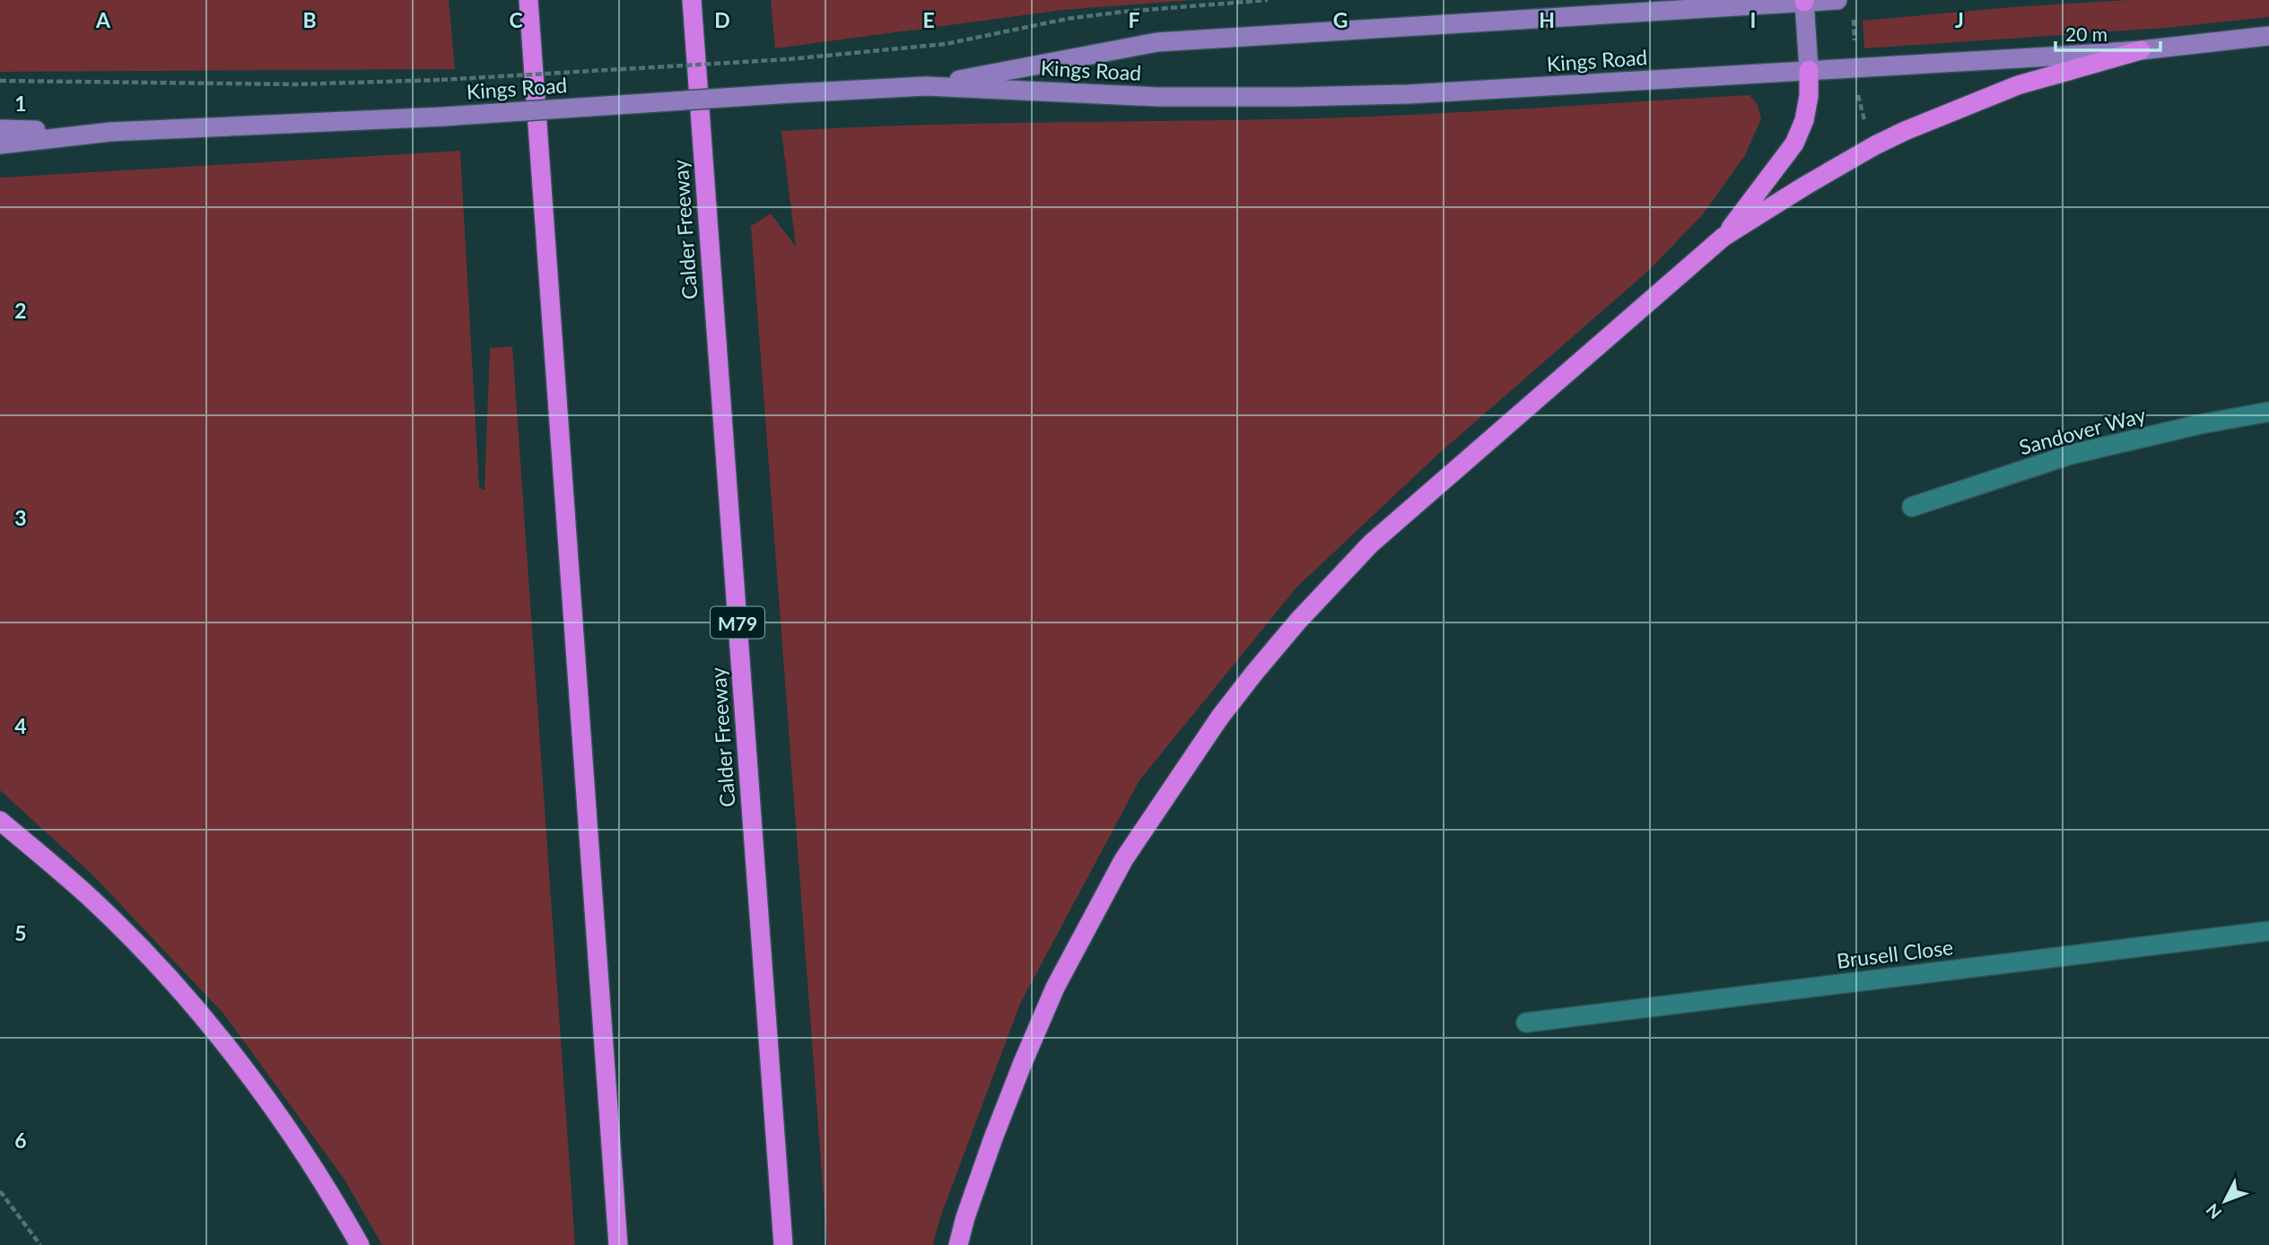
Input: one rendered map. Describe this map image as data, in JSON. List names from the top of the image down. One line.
{"streets":{"highway":["Calder Freeway","M79"],"main road":["Kings Road"],"street":["Sandover Way","Brusell Close"]},"scale_bar":"20 m","north":"bottom left","grid":{"columns":["A","B","C","D","E","F","G","H","I","J"],"rows":["1","2","3","4","5","6"]}}
